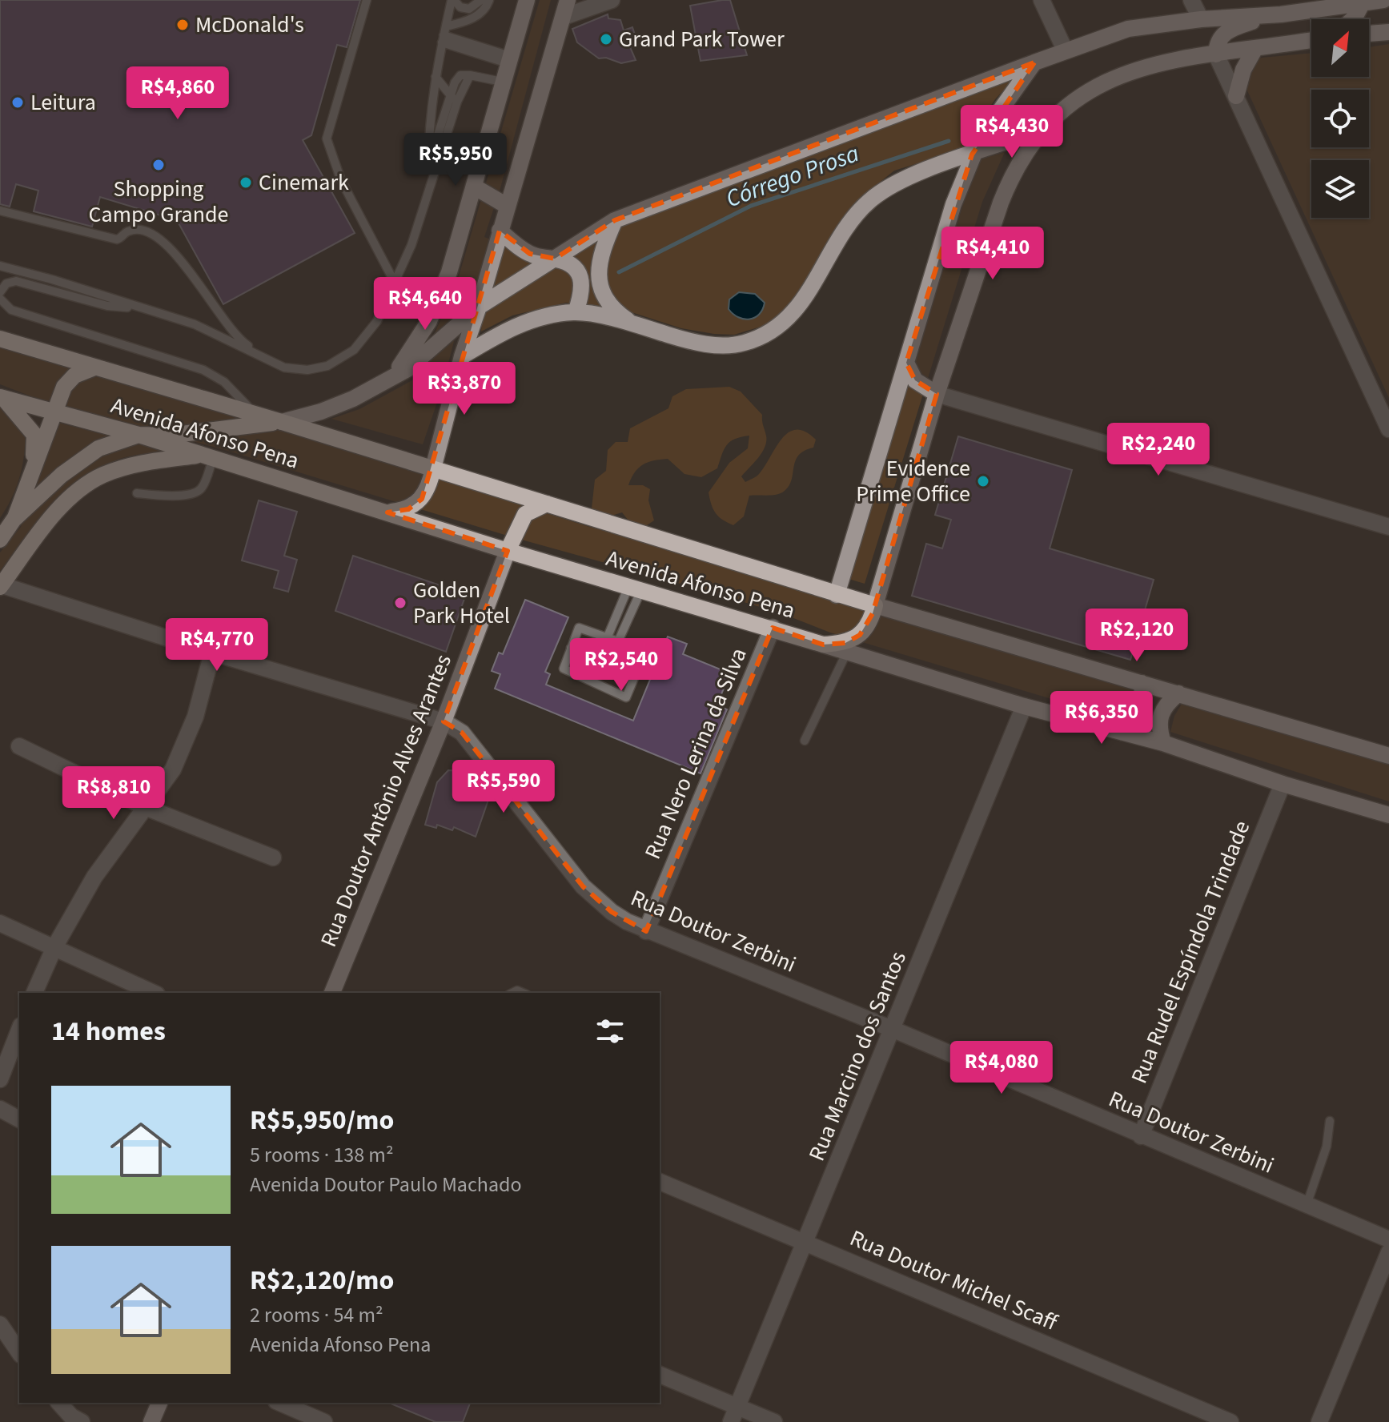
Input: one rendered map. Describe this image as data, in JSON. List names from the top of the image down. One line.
{"streets":{"main road":["Avenida Afonso Pena","Rua Doutor Antônio Alves Arantes"],"street":["Rua Nero Lerina da Silva","Rua Doutor Zerbini","Rua Rudel Espíndola Trindade","Rua Marcino dos Santos","Rua Doutor Michel Scaff"]},"crossings":[["Avenida Afonso Pena","Rua Nero Lerina da Silva"],["Avenida Afonso Pena","Rua Doutor Antônio Alves Arantes"],["Avenida Afonso Pena","Rua Rudel Espíndola Trindade"],["Avenida Afonso Pena","Rua Marcino dos Santos"],["Rua Nero Lerina da Silva","Rua Doutor Zerbini"],["Rua Doutor Antônio Alves Arantes","Rua Doutor Zerbini"],["Rua Doutor Zerbini","Rua Rudel Espíndola Trindade"],["Rua Doutor Zerbini","Rua Marcino dos Santos"],["Rua Marcino dos Santos","Rua Doutor Michel Scaff"]],"water":["Córrego Prosa"],"places":["McDonald's","Grand Park Tower","Leitura","Shopping Campo Grande","Cinemark","Evidence Prime Office","Golden Park Hotel"],"north":"top right","page":{"price":["R$4,860","R$4,430","R$5,950","R$4,410","R$4,640","R$3,870","R$2,240","R$2,120","R$4,770","R$2,540","R$6,350","R$5,590","R$8,810","R$4,080"],"heading":"14 homes","list":[{"name":"R$5,950/mo","note":"5 rooms · 138 m² · Avenida Doutor Paulo Machado"},{"name":"R$2,120/mo","note":"2 rooms · 54 m² · Avenida Afonso Pena"}]}}
